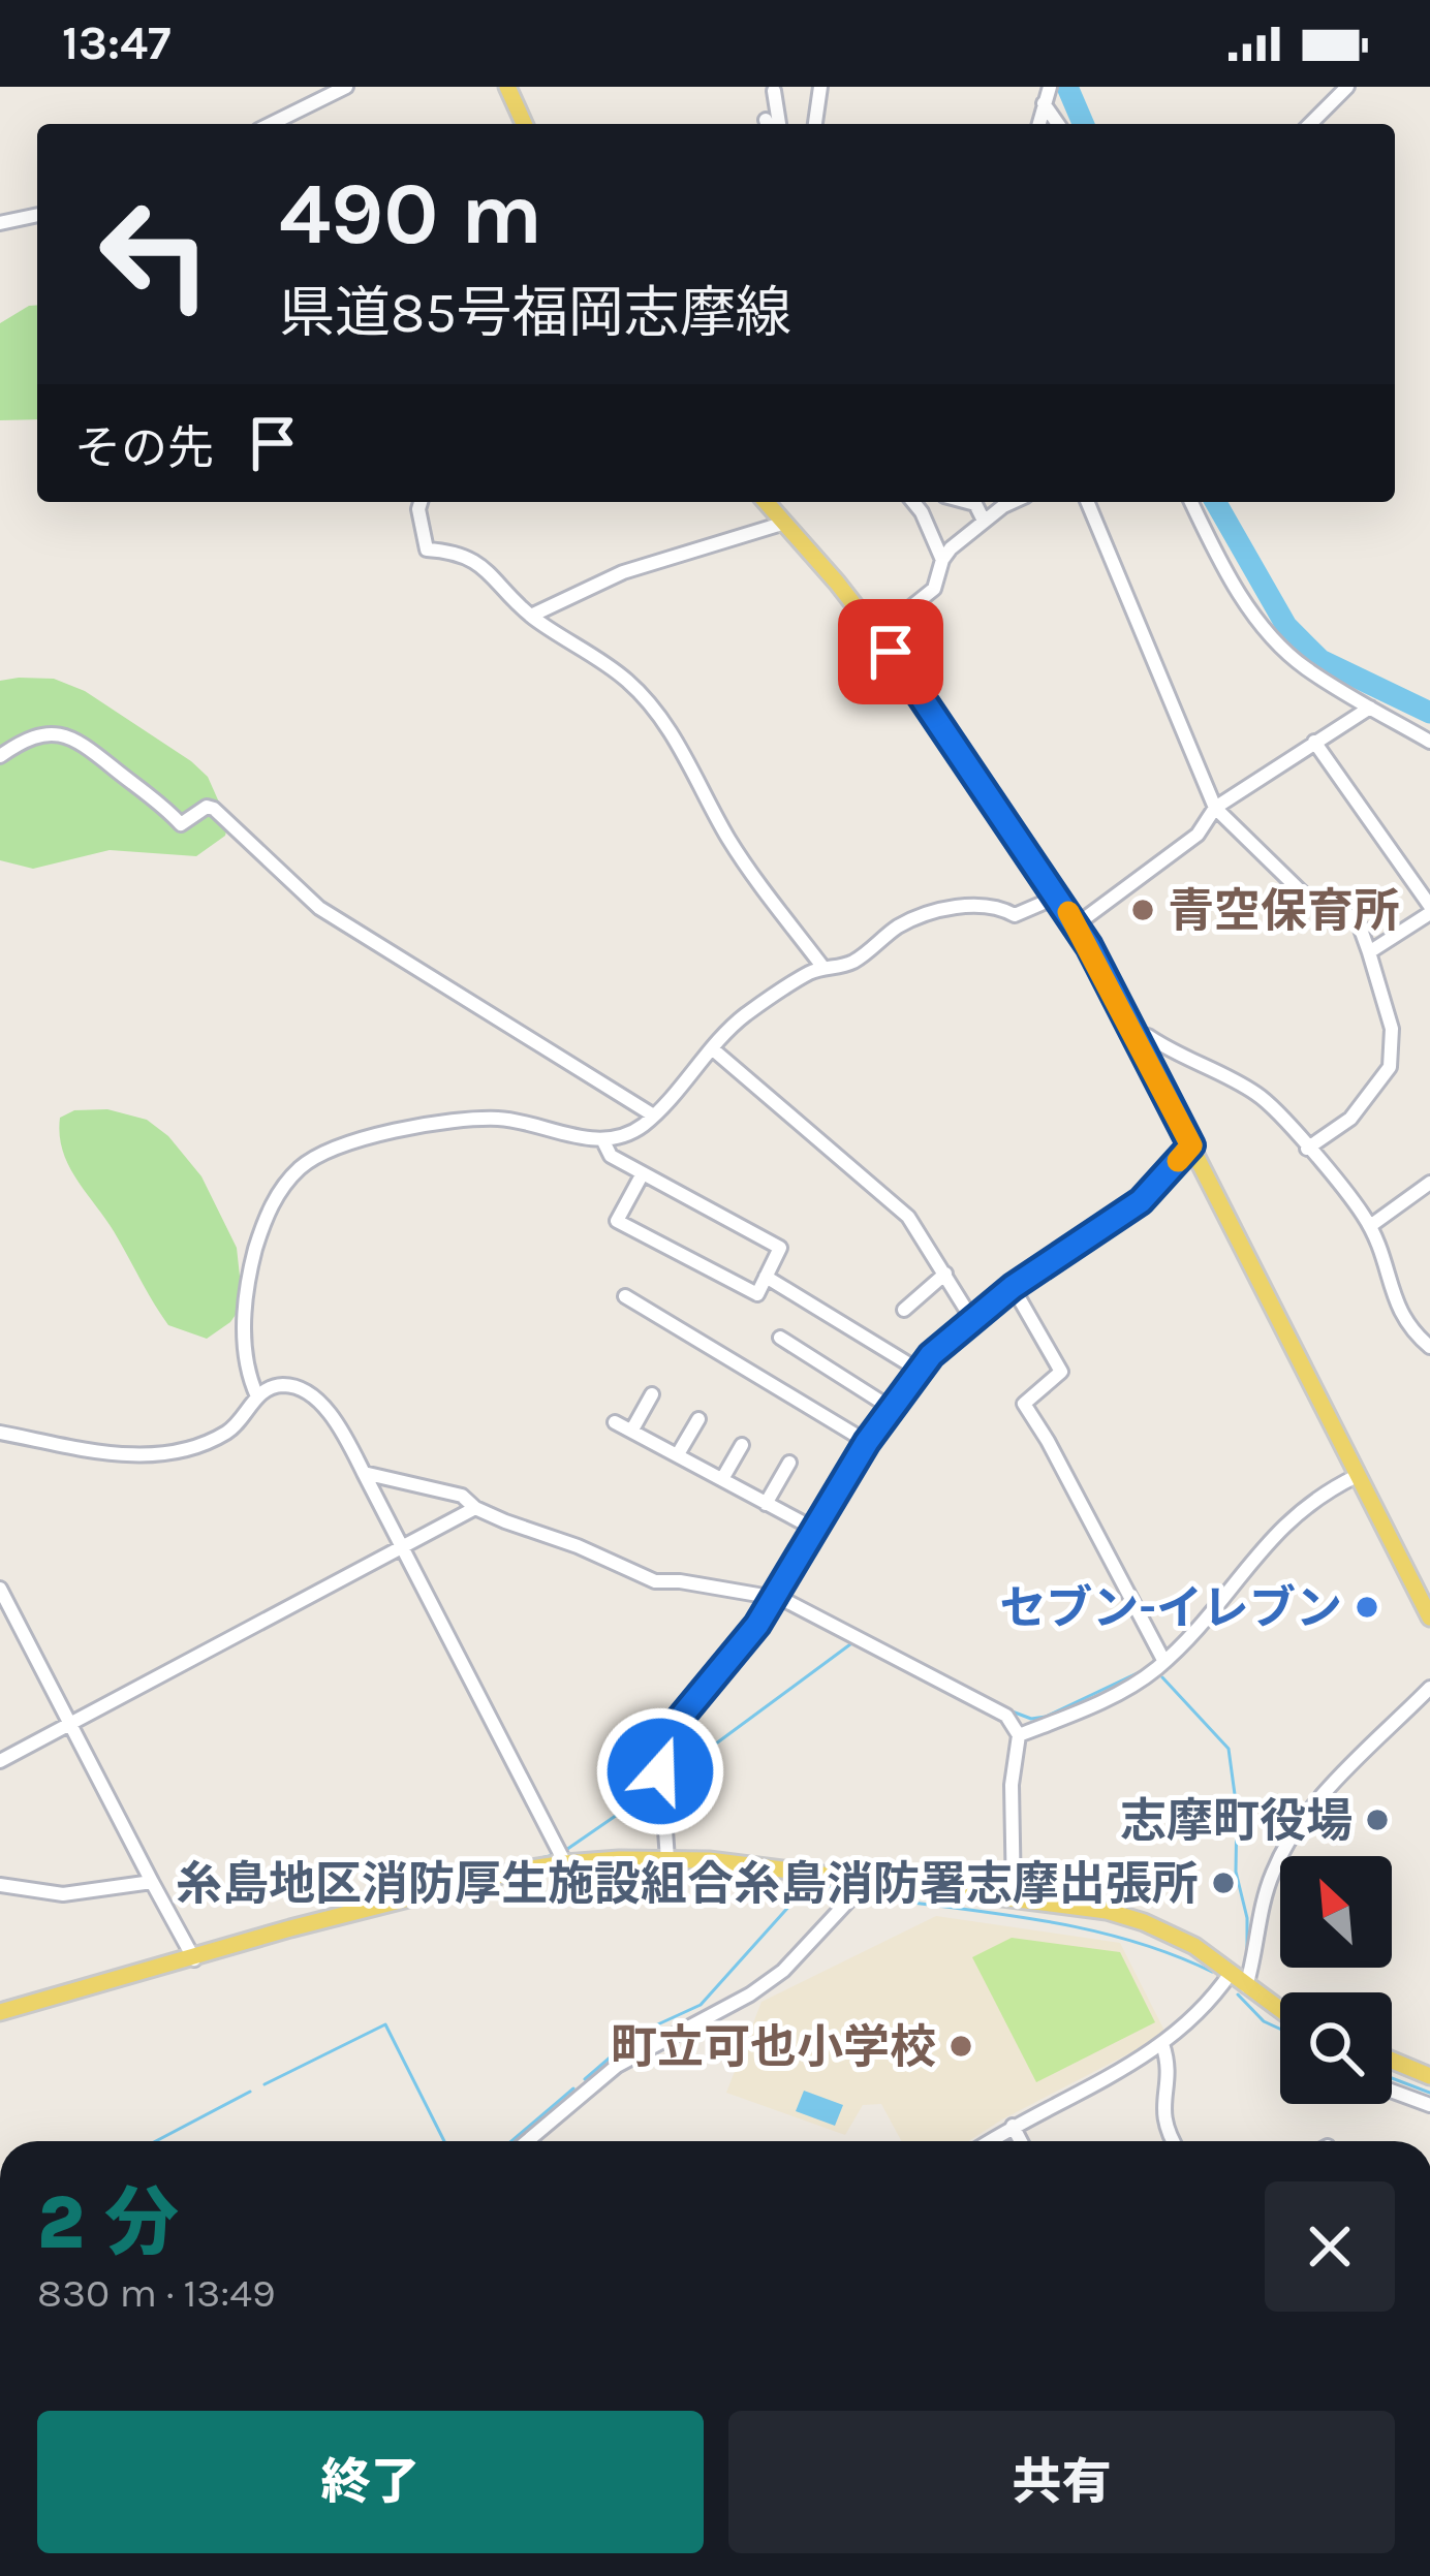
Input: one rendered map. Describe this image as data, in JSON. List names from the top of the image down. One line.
{"places":["青空保育所","セブン-イレブン","志摩町役場","糸島地区消防厚生施設組合糸島消防署志摩出張所","町立可也小学校"],"north":"top left","page":{"status":"13:47","turn":["490 m","県道85号福岡志摩線"],"then":"その先","heading":["2 分","830 m · 13:49"],"buttons":["終了","共有"]}}
